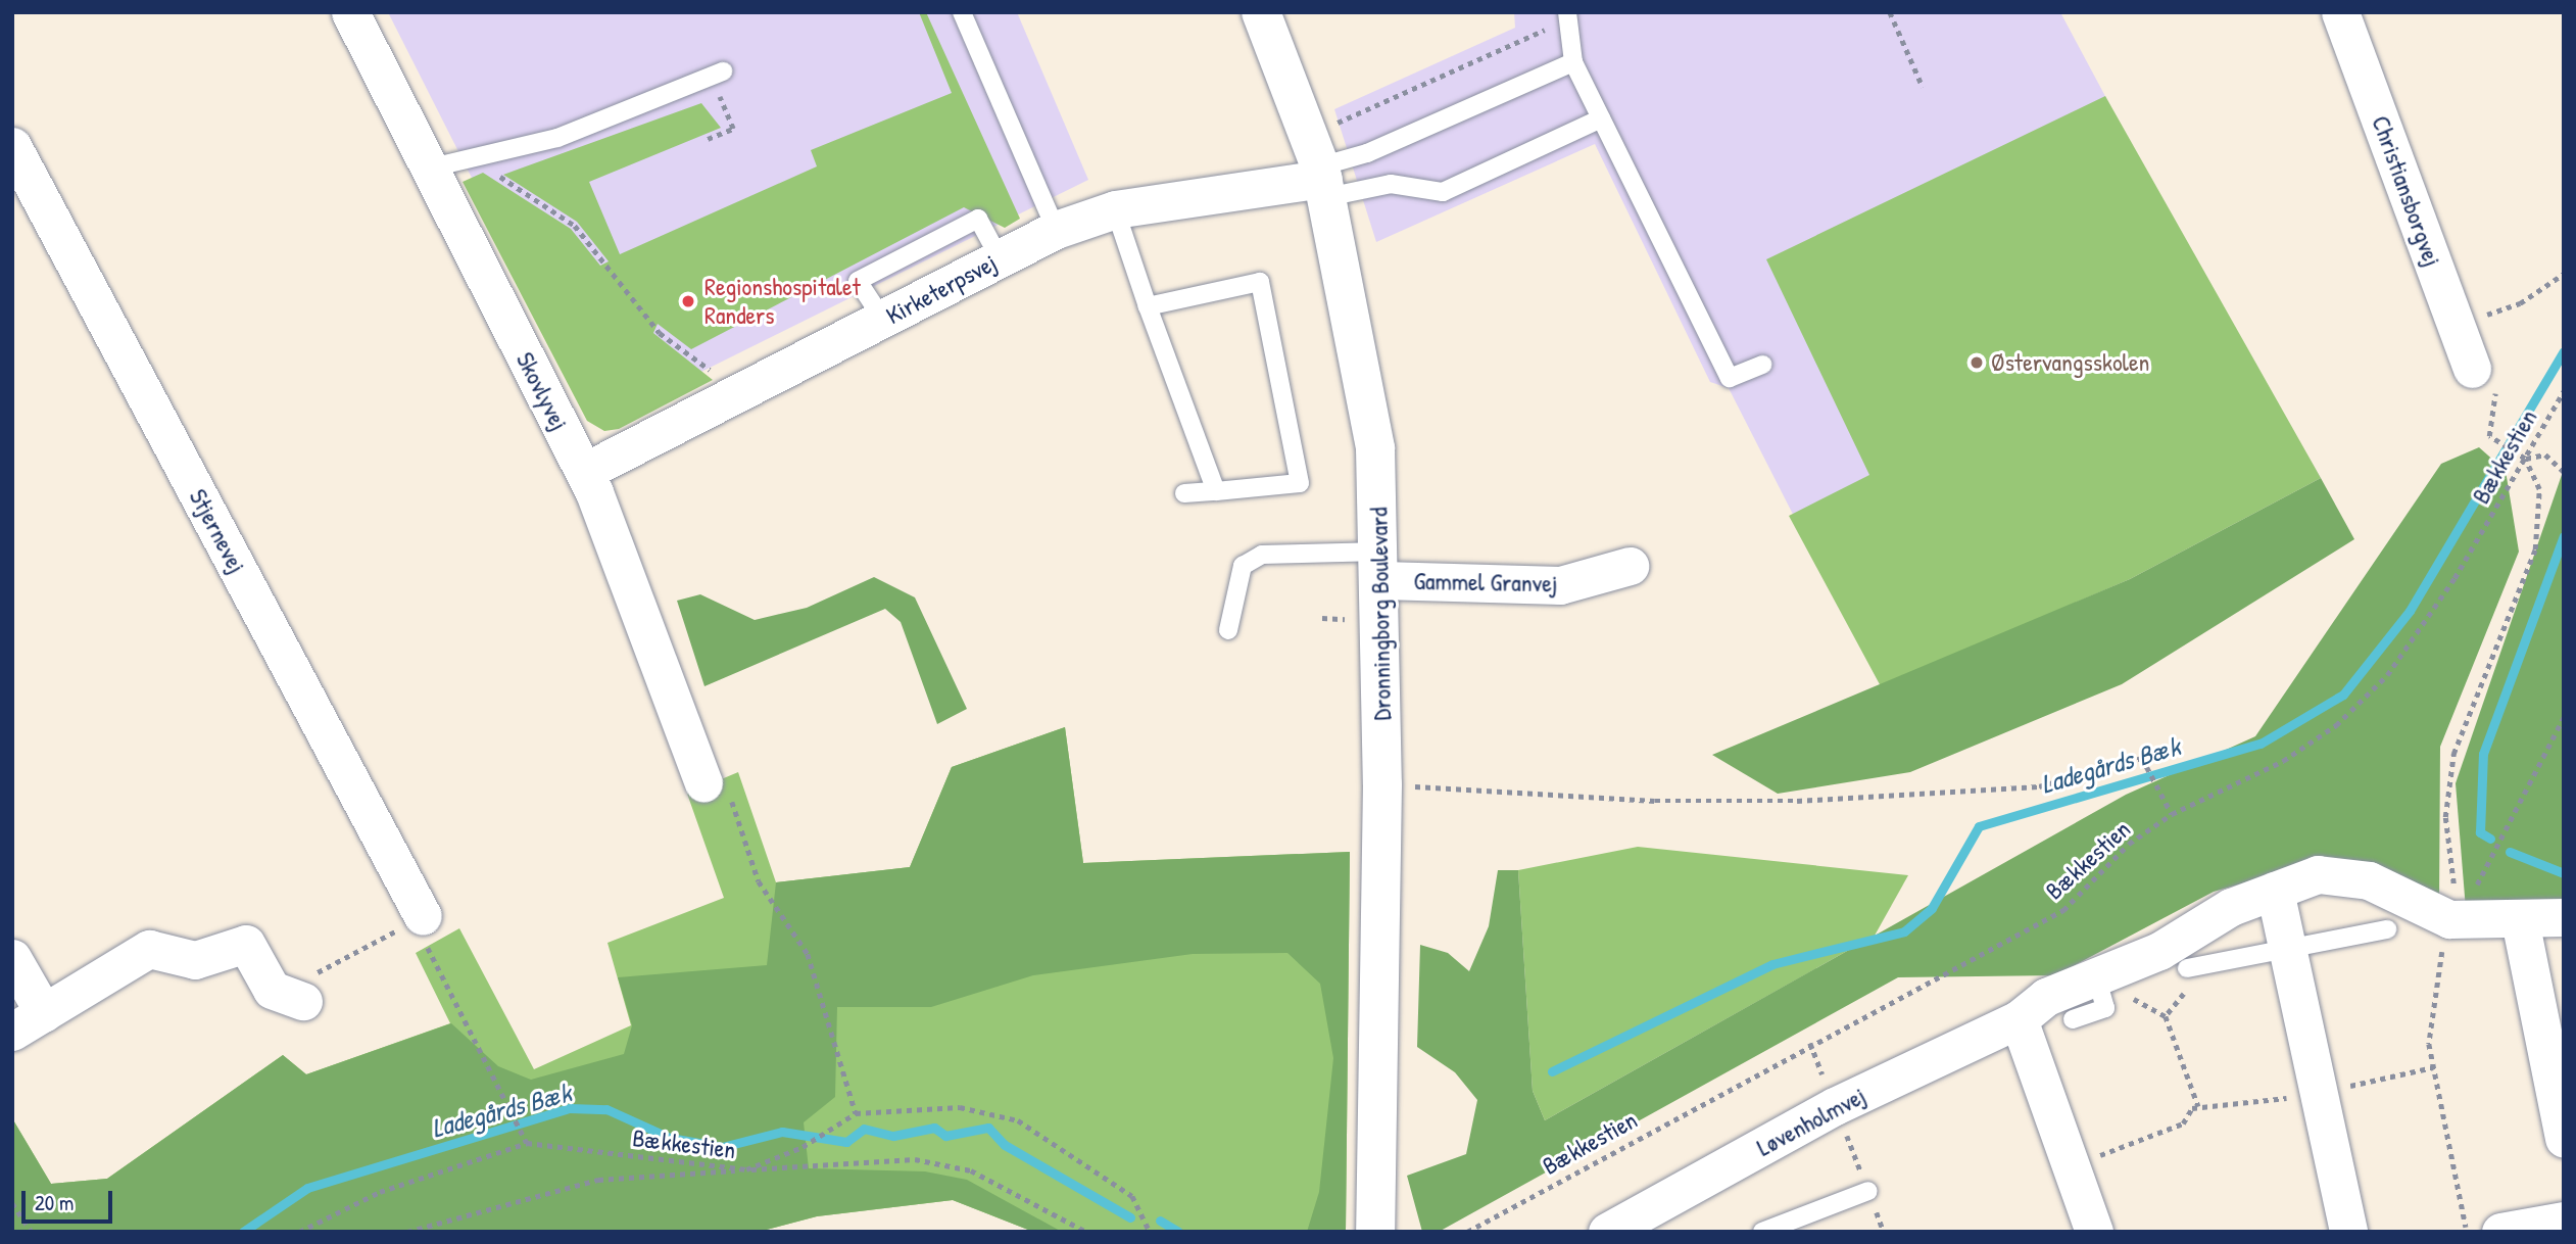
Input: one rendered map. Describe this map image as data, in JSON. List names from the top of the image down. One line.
{"streets":{"street":["Christiansborgvej","Kirketerpsvej","Skovlyvej","Stjernevej","Gammel Granvej","Dronningborg Boulevard","Løvenholmvej"],"path":["Bækkestien"]},"crossings":[["Kirketerpsvej","Skovlyvej"],["Kirketerpsvej","Dronningborg Boulevard"],["Gammel Granvej","Dronningborg Boulevard"]],"water":["Ladegårds Bæk"],"places":["Regionshospitalet Randers","Østervangsskolen"],"scale_bar":"20 m"}
